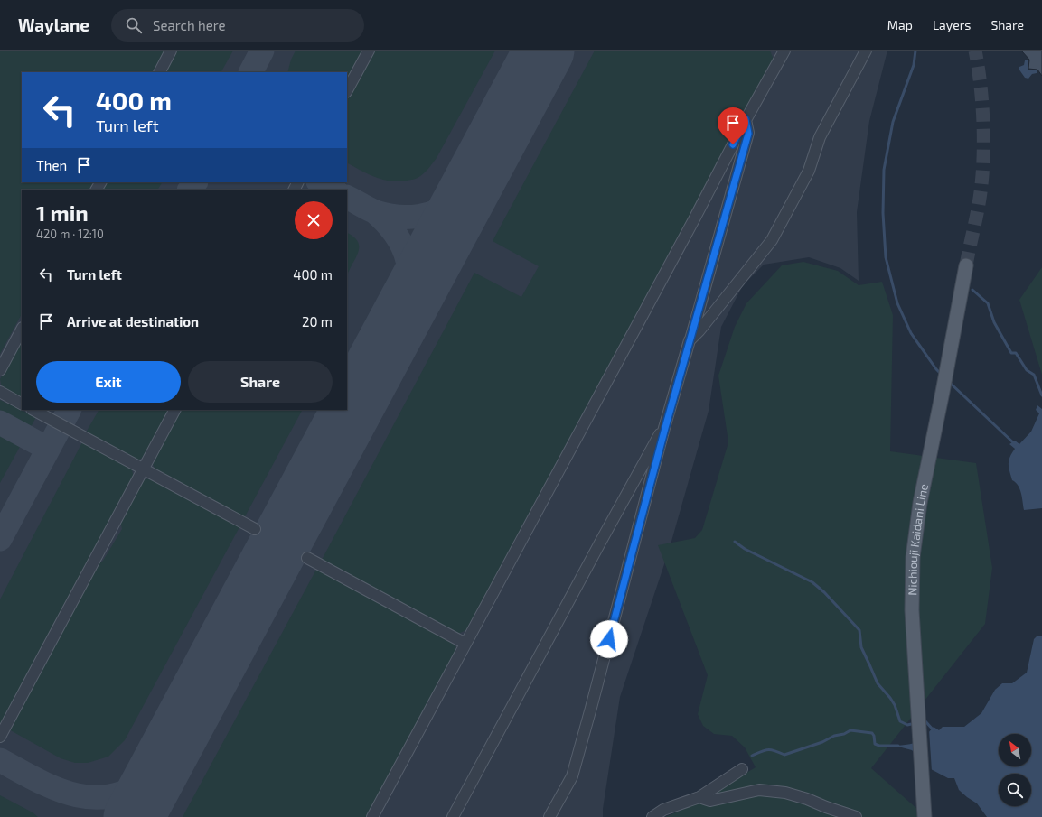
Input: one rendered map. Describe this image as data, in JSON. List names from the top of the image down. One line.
{"streets":{"main road":["Nichiouji Kaidani Line"]},"north":"top left","page":{"header":"Waylane","search":"Search here","nav":["Map","Layers","Share"],"turn":["400 m","Turn left"],"then":"Then","heading":["1 min","420 m · 12:10"],"list":[{"name":"Turn left","value":"400 m"},{"name":"Arrive at destination","value":"20 m"}],"buttons":["Exit","Share"]}}
